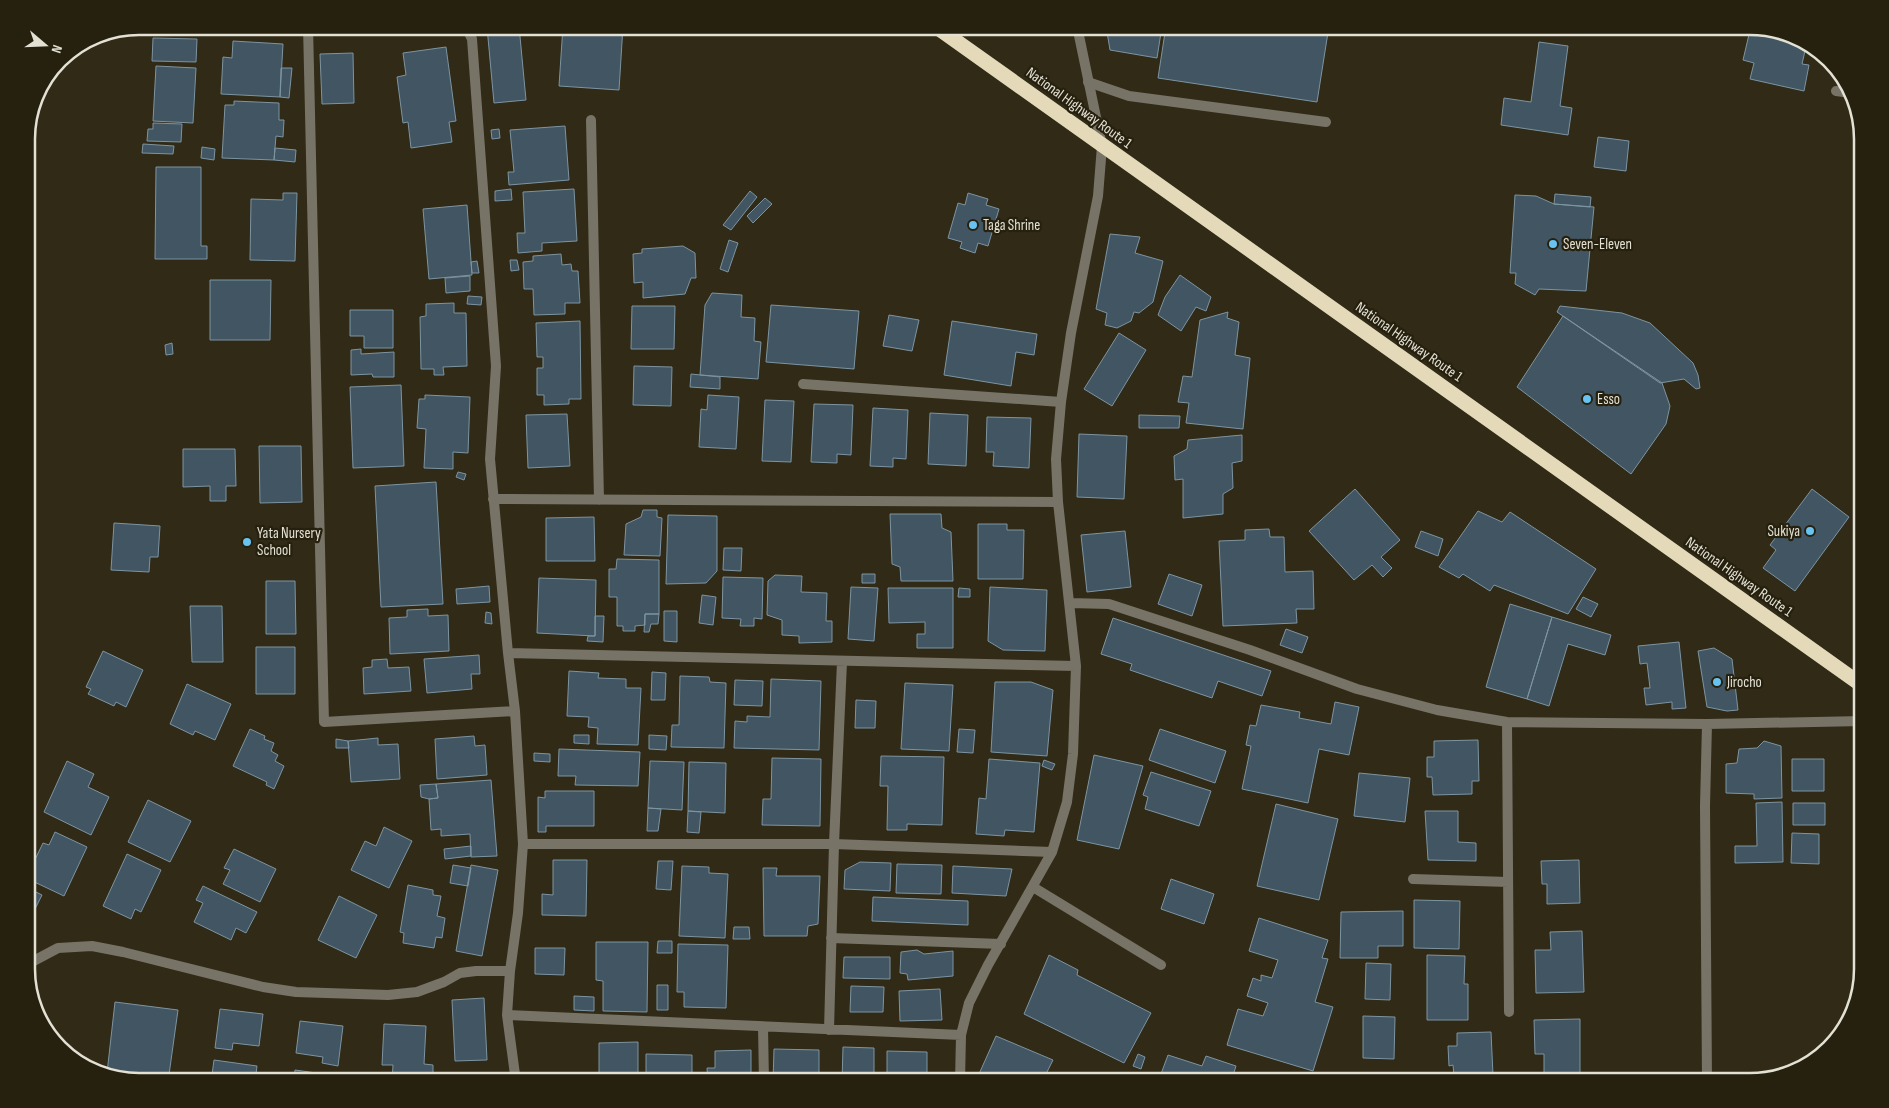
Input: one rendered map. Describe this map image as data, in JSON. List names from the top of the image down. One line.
{"streets":{"highway":["National Highway Route 1"]},"places":["Taga Shrine","Seven-Eleven","Esso","Sukiya","Yata Nursery School","Jirocho"],"north":"right"}
